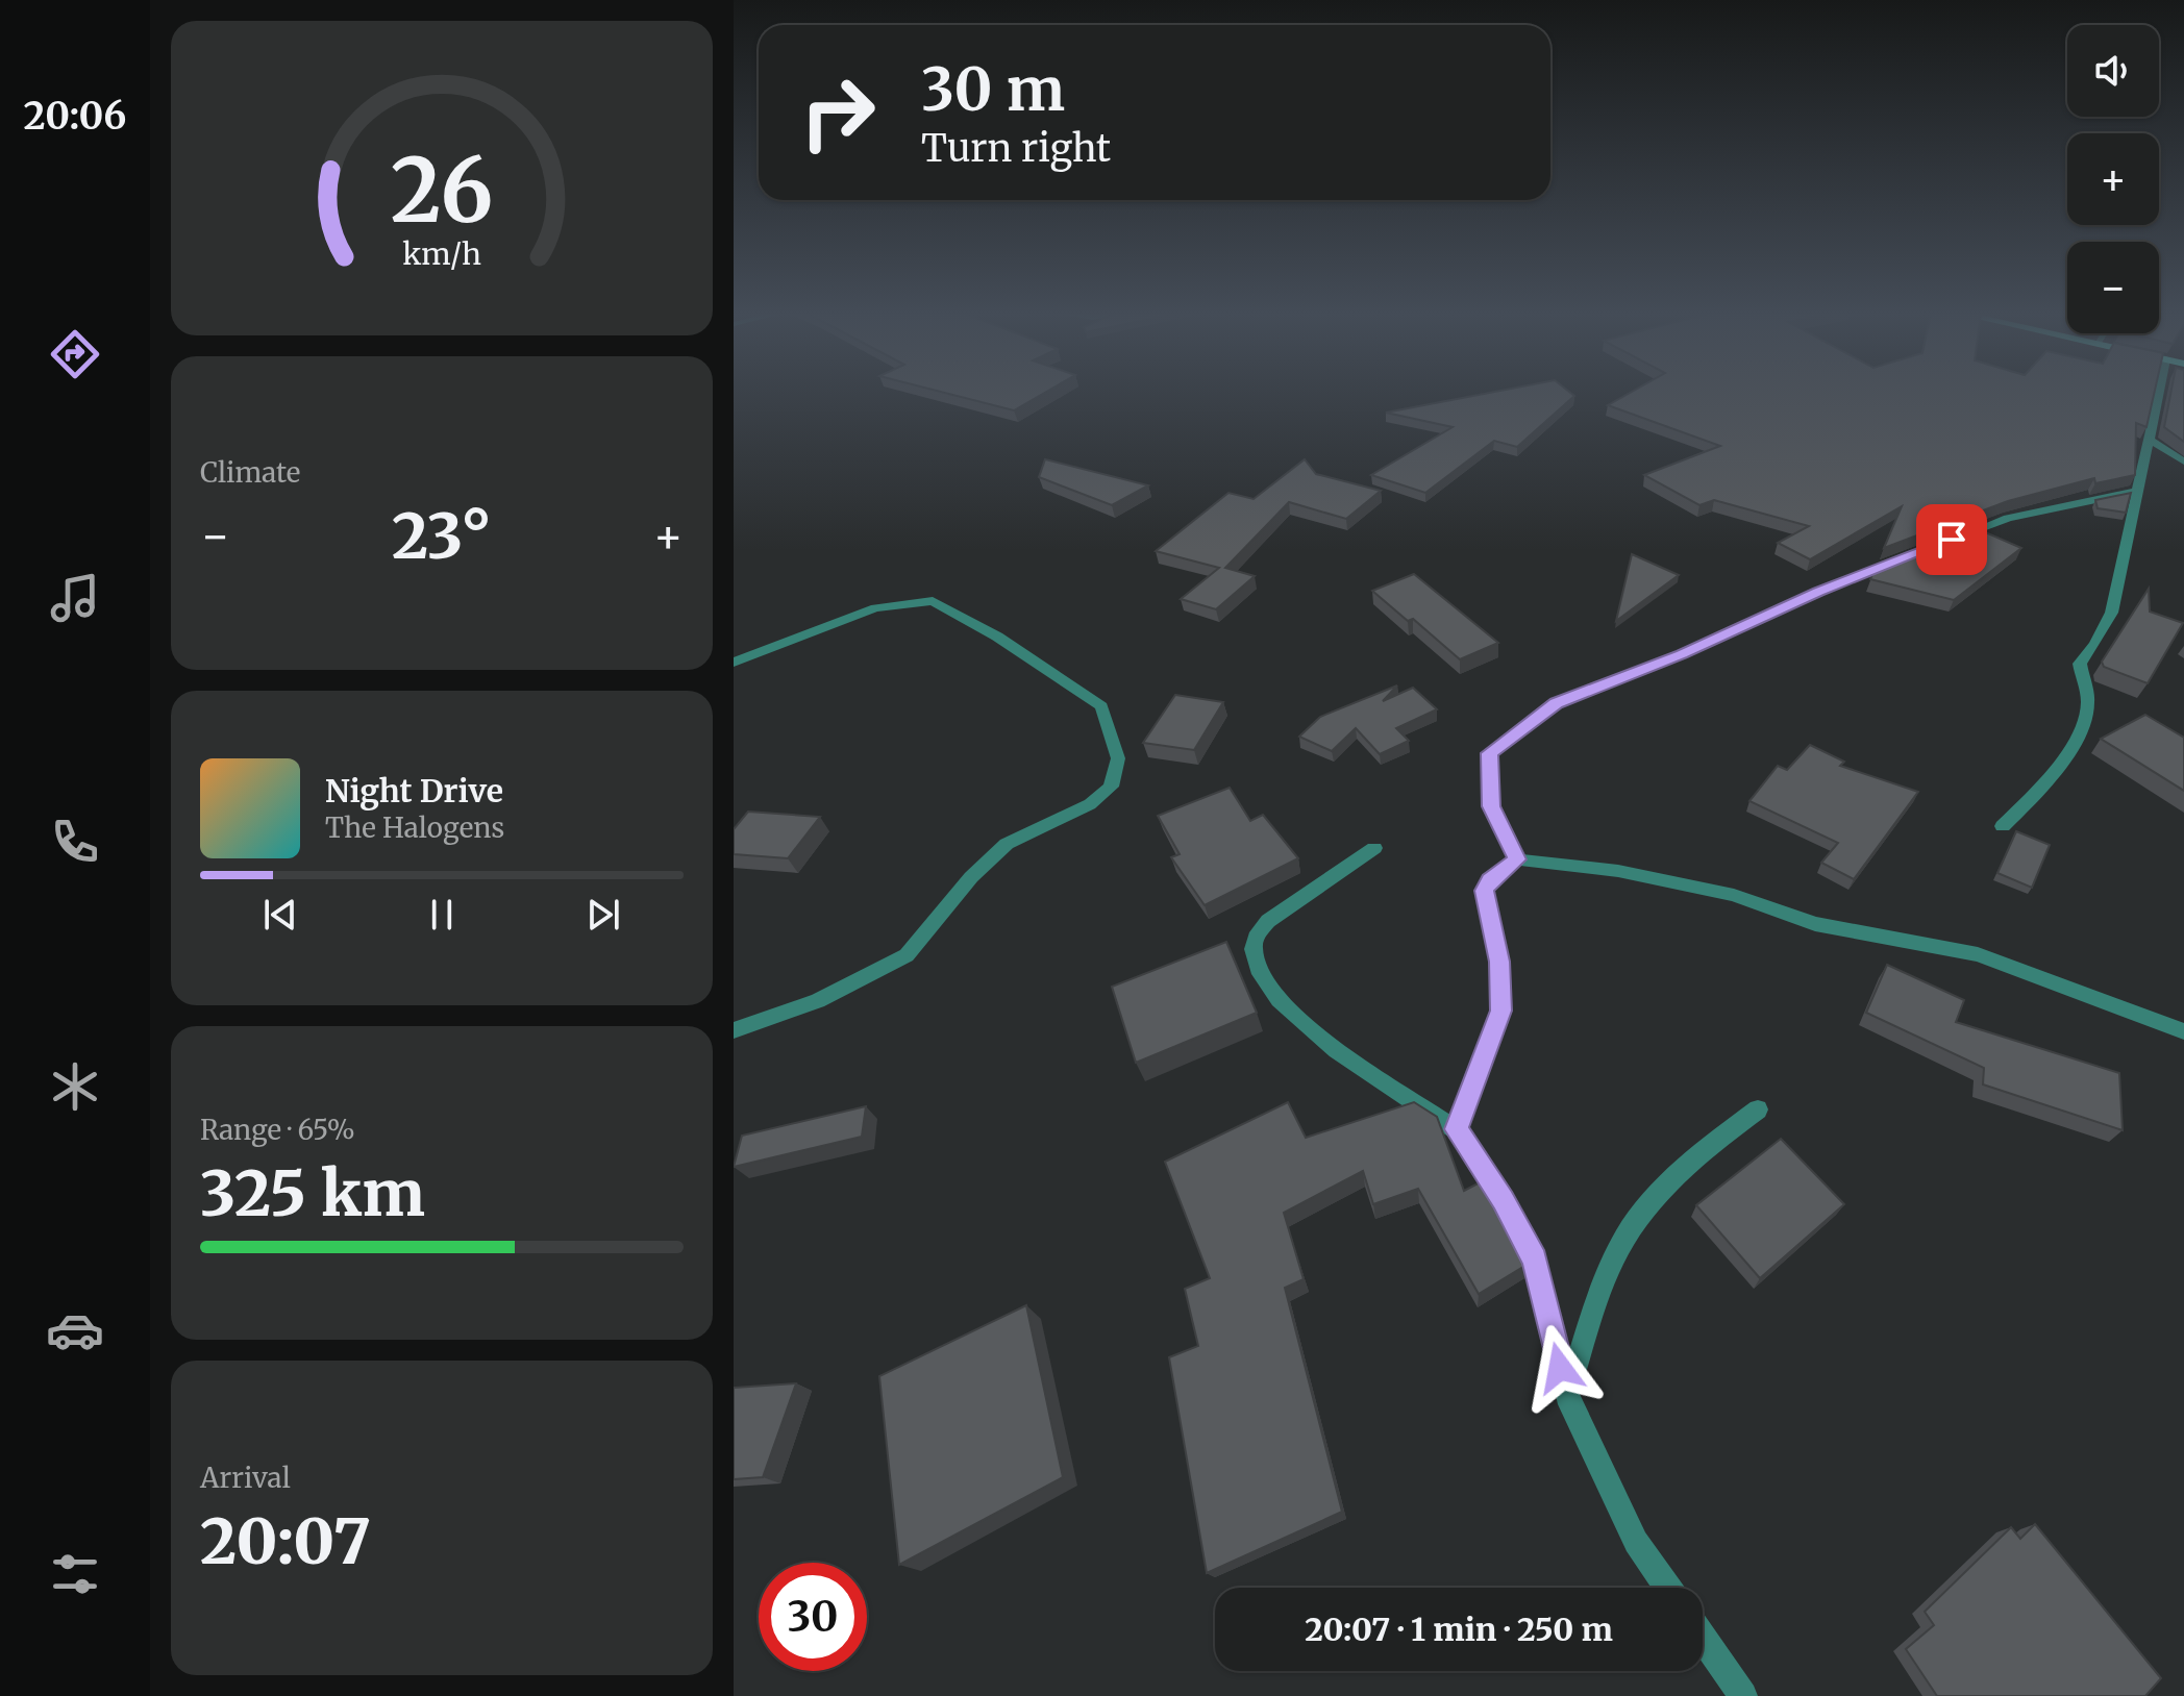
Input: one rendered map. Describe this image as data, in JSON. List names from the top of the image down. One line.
{"page":{"tabs":"20:06","map_buttons":["+","−"],"turn":["30 m","Turn right"],"tile":["Climate",["Range · 65%","325 km"],["Arrival","20:07"]],"heat":["−","23°","+"],"song":["Night Drive","The Halogens"],"limit":"30","trip":"20:07 · 1 min · 250 m","gauge":["26","km/h"]}}
